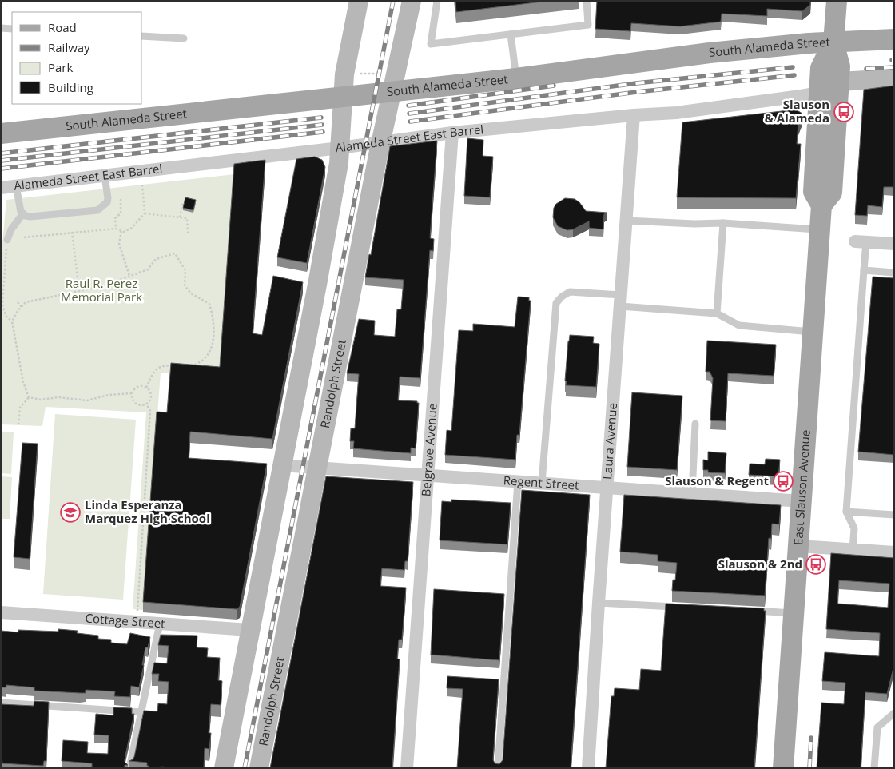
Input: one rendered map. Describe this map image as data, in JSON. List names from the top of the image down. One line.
{"streets":{"main road":["South Alameda Street","East Slauson Avenue"],"street":["Alameda Street East Barrel","Randolph Street","Laura Avenue","Belgrave Avenue","Regent Street","Cottage Street"]},"crossings":[["South Alameda Street","Randolph Street"],["South Alameda Street","East Slauson Avenue"],["Alameda Street East Barrel","Randolph Street"],["Alameda Street East Barrel","Laura Avenue"],["Alameda Street East Barrel","Belgrave Avenue"],["Alameda Street East Barrel","East Slauson Avenue"],["Randolph Street","Regent Street"],["Laura Avenue","Regent Street"],["Belgrave Avenue","Regent Street"],["Regent Street","East Slauson Avenue"]],"parks":["Raul R. Perez Memorial Park"],"places":{"bus stop":["Slauson & Alameda","Slauson & Regent","Slauson & 2nd"],"school or university":["Linda Esperanza Marquez High School"]},"legend":["Road","Railway","Park","Building"]}
